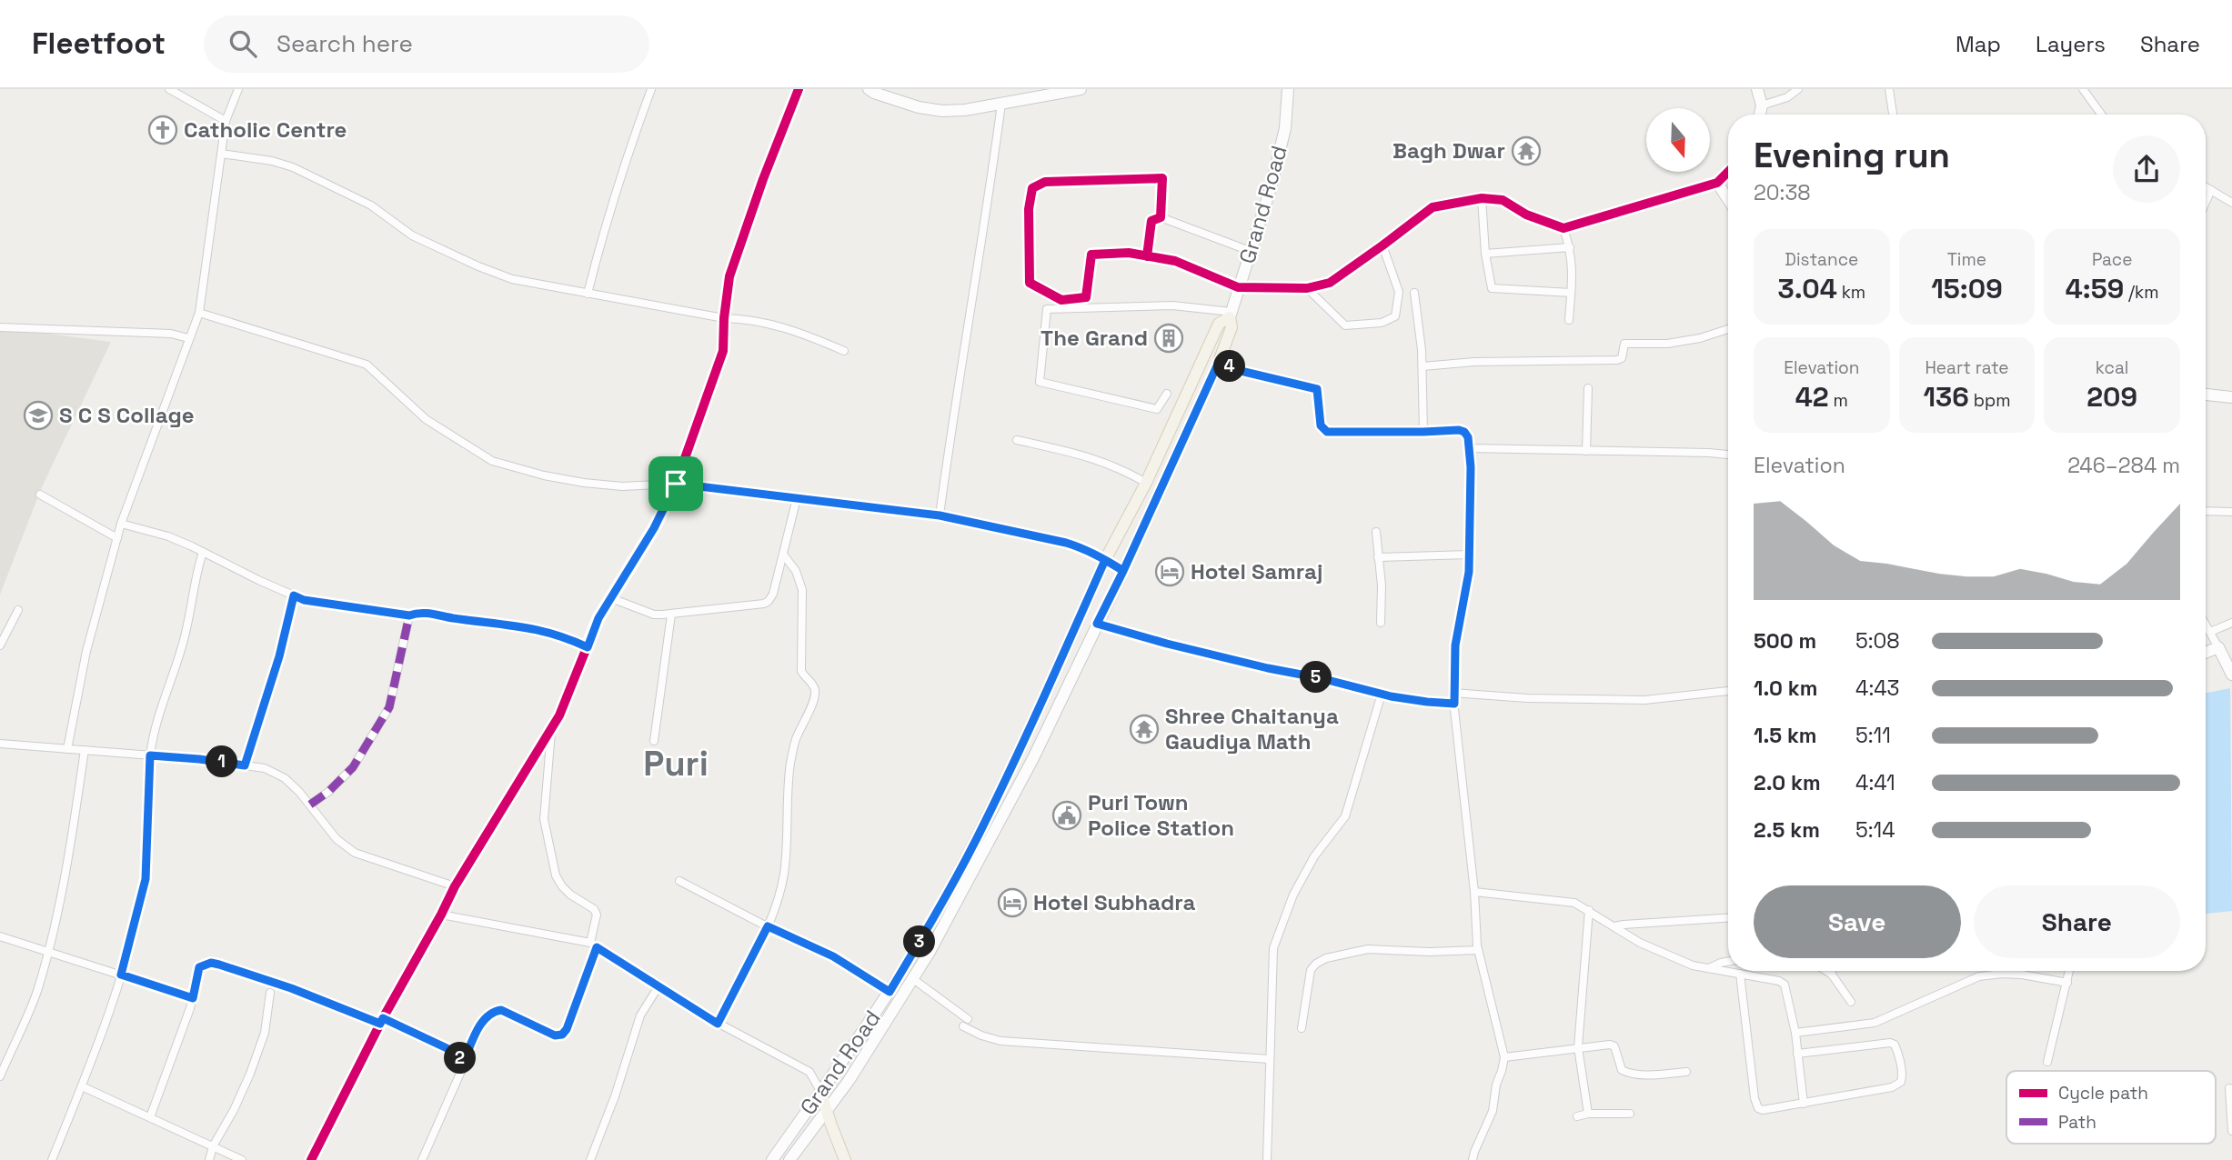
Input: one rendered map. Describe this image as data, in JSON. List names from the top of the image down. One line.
{"streets":{"main road":["Grand Road"]},"districts":["Puri"],"places":{"church":["Catholic Centre"],"temple":["Bagh Dwar","Shree Chaitanya Gaudiya Math"],"building":["The Grand"],"school or university":["S C S Collage"],"hotel":["Hotel Samraj","Hotel Subhadra"],"public building":["Puri Town Police Station"]},"legend":["Cycle path","Path"],"north":"bottom","page":{"header":"Fleetfoot","search":"Search here","nav":["Map","Layers","Share"],"heading":["Evening run","20:38"],"stats":[["Distance","3.04 km"],["Time","15:09"],["Pace","4:59 /km"],["Elevation","42 m"],["Heart rate","136 bpm"],["kcal","209"]],"pins":["4","5","1","3","2"],"chart":["Elevation","246–284 m"],"list":[{"name":"500 m","note":"5:08"},{"name":"1.0 km","note":"4:43"},{"name":"1.5 km","note":"5:11"},{"name":"2.0 km","note":"4:41"},{"name":"2.5 km","note":"5:14"}],"buttons":["Save","Share"]}}
